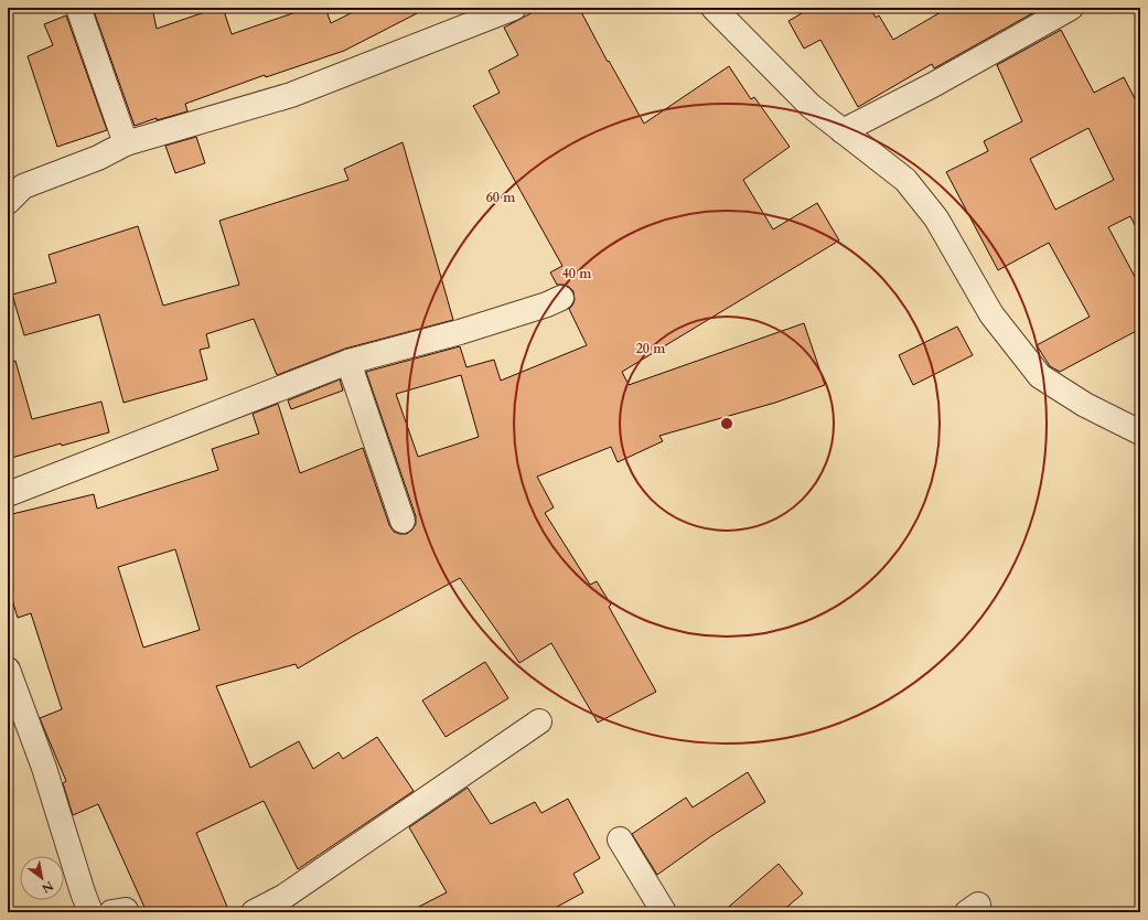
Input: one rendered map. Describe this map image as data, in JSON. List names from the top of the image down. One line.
{"north":"bottom right","rings":["60 m","40 m","20 m"]}
